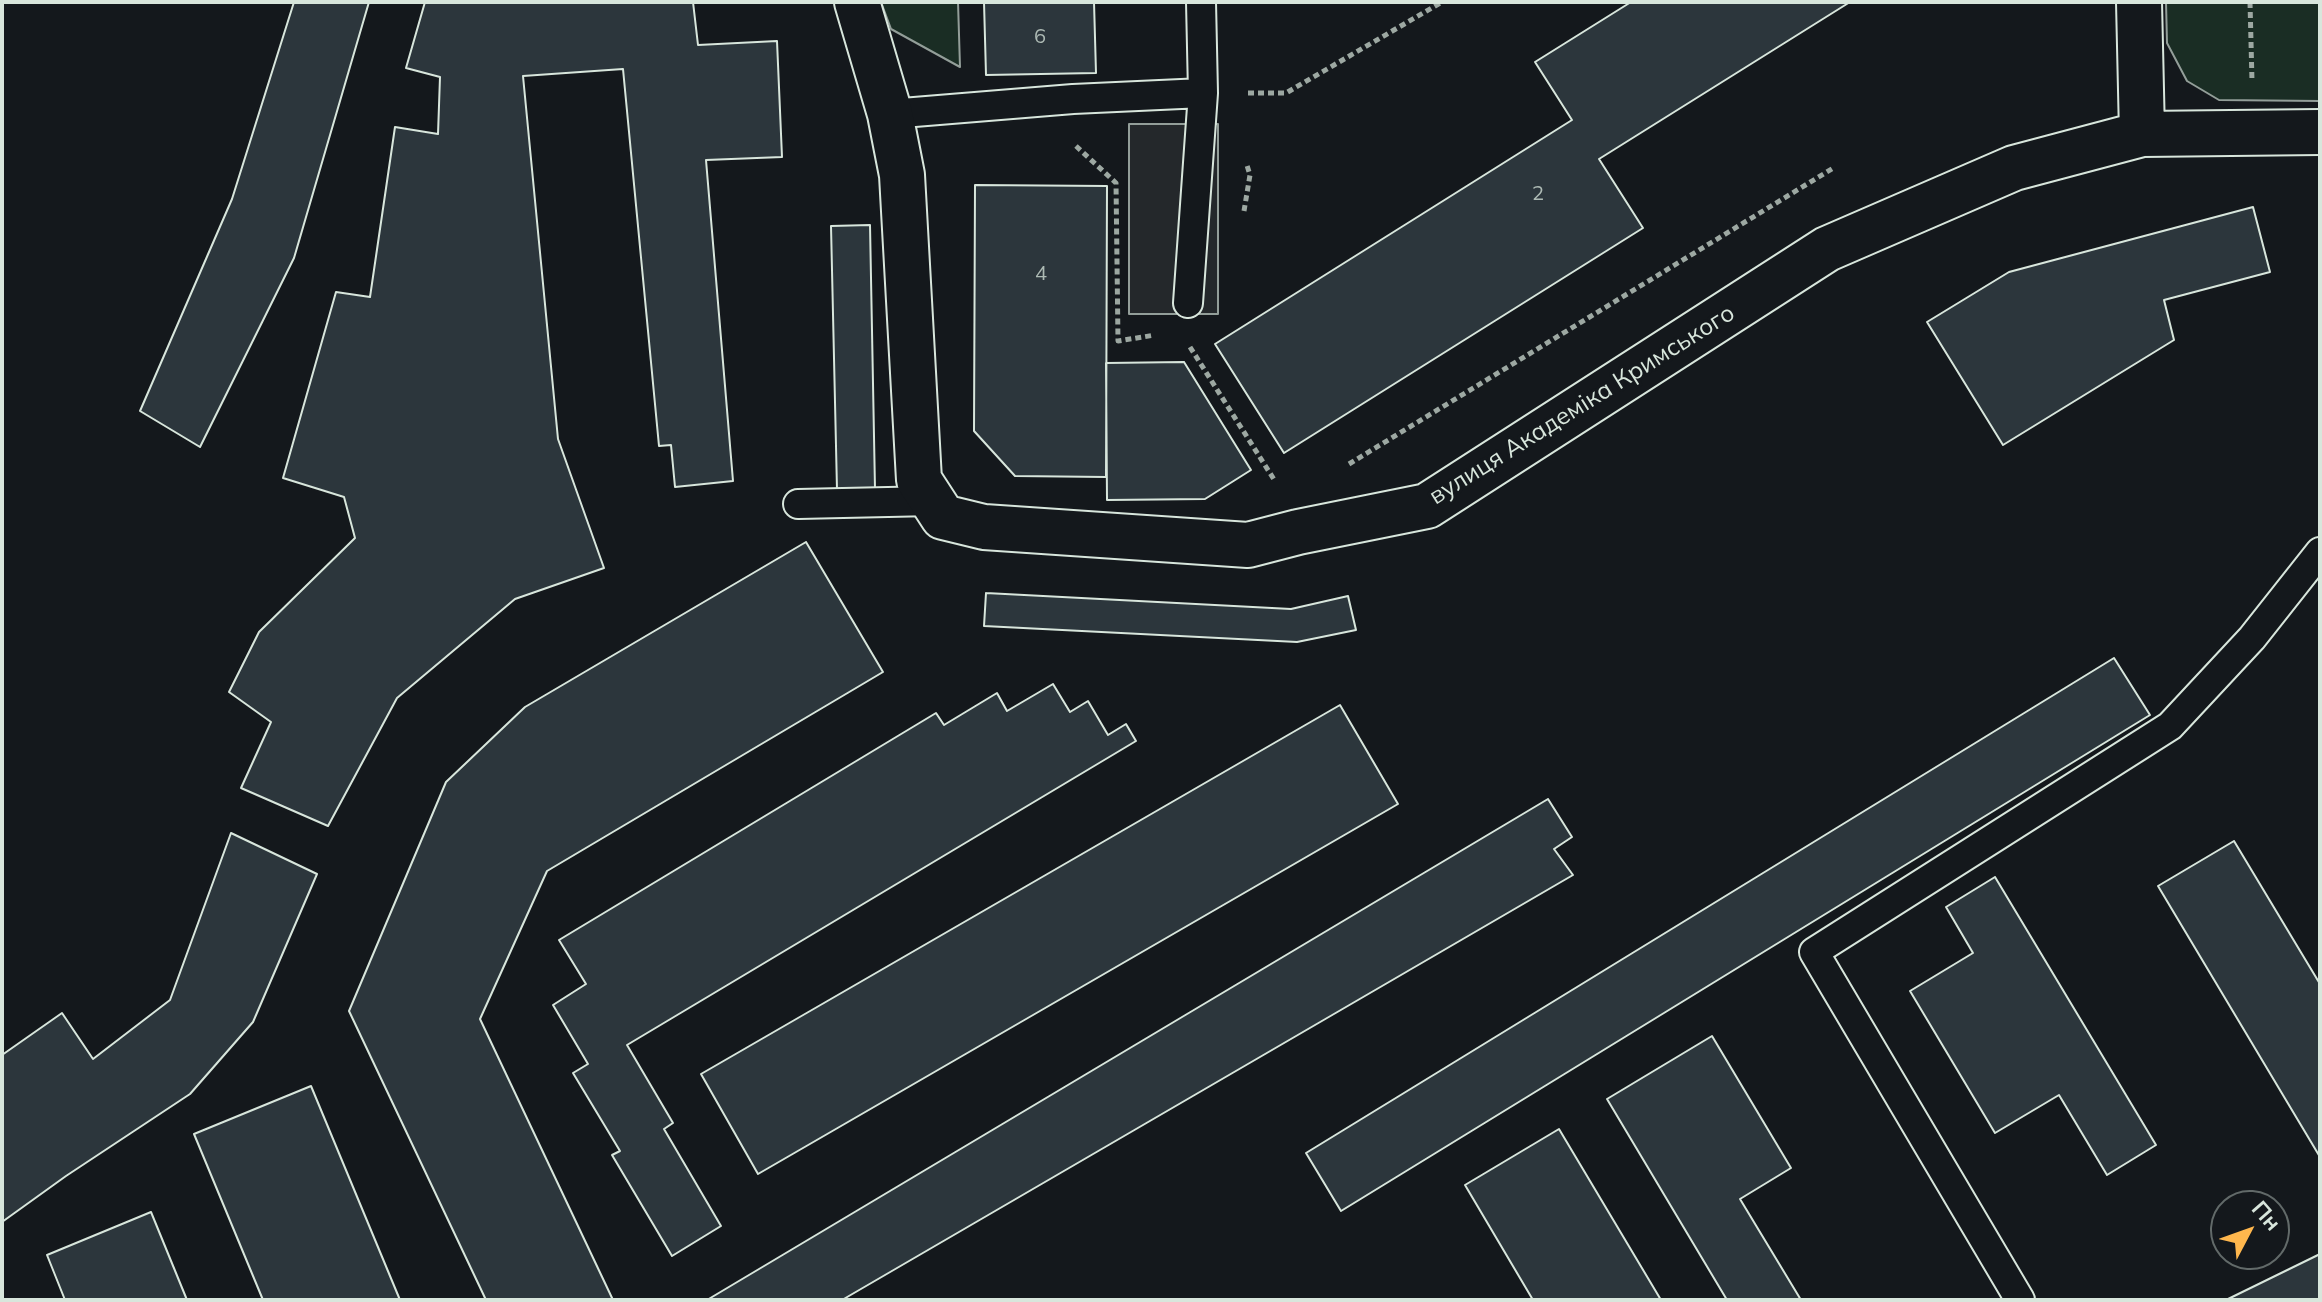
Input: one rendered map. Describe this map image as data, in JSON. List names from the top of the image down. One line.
{"streets":{"street":["вулиця Академіка Кримського"]},"house_numbers":["6","2","4"],"north":"top right"}
